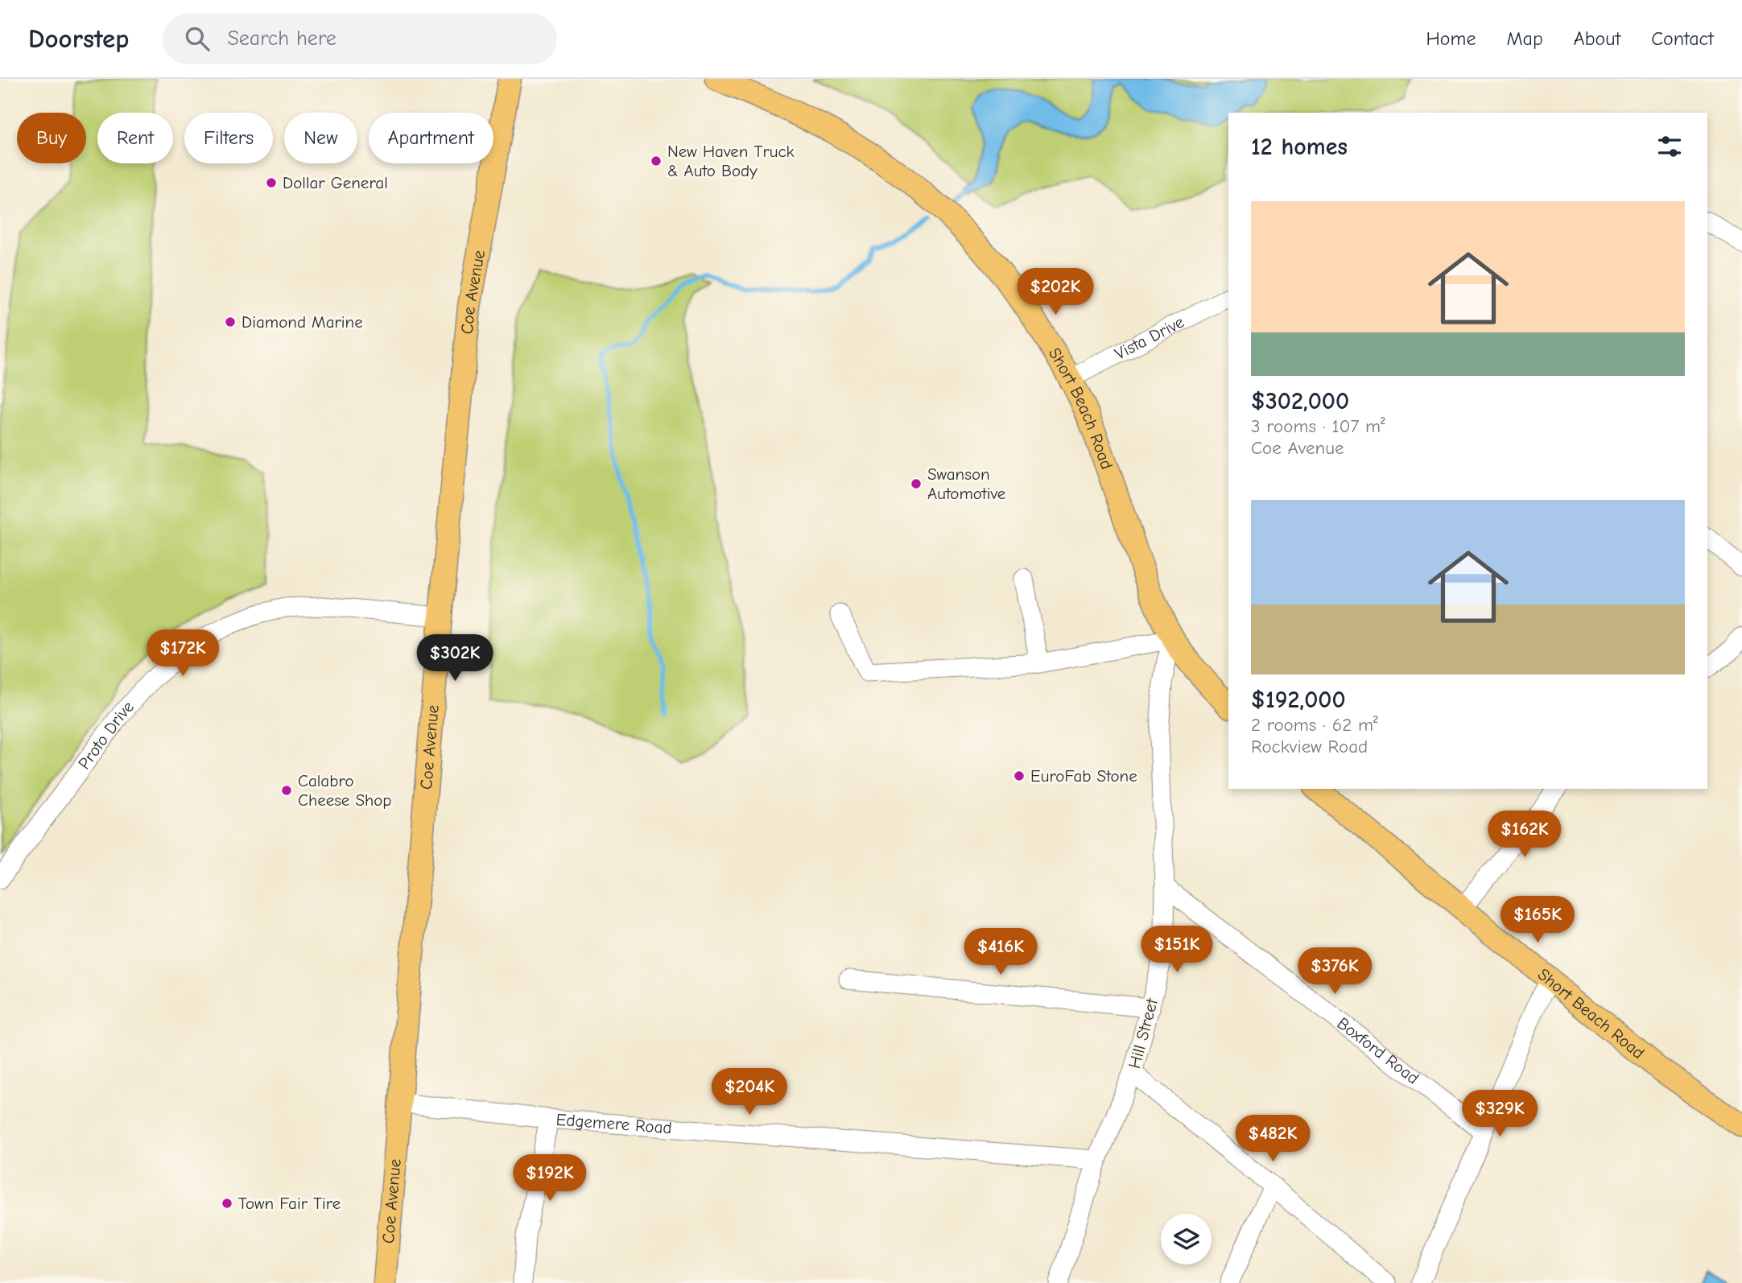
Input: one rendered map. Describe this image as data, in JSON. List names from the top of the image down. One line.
{"streets":{"main road":["Coe Avenue","Short Beach Road"],"street":["Vista Drive","Proto Drive","Hill Street","Boxford Road","Edgemere Road"]},"crossings":[["Coe Avenue","Proto Drive"],["Coe Avenue","Edgemere Road"],["Vista Drive","Short Beach Road"],["Short Beach Road","Hill Street"],["Hill Street","Boxford Road"],["Hill Street","Edgemere Road"]],"places":["New Haven Truck & Auto Body","Dollar General","Diamond Marine","Swanson Automotive","EuroFab Stone","Calabro Cheese Shop","Town Fair Tire"],"page":{"header":"Doorstep","search":"Search here","nav":["Home","Map","About","Contact"],"chip":["Buy","Rent","Filters","New","Apartment"],"heading":"12 homes","list":[{"name":"$302,000","note":"3 rooms · 107 m² · Coe Avenue"},{"name":"$192,000","note":"2 rooms · 62 m² · Rockview Road"}],"price":["$202K","$172K","$302K","$162K","$165K","$151K","$416K","$376K","$204K","$329K","$482K","$192K"]}}
